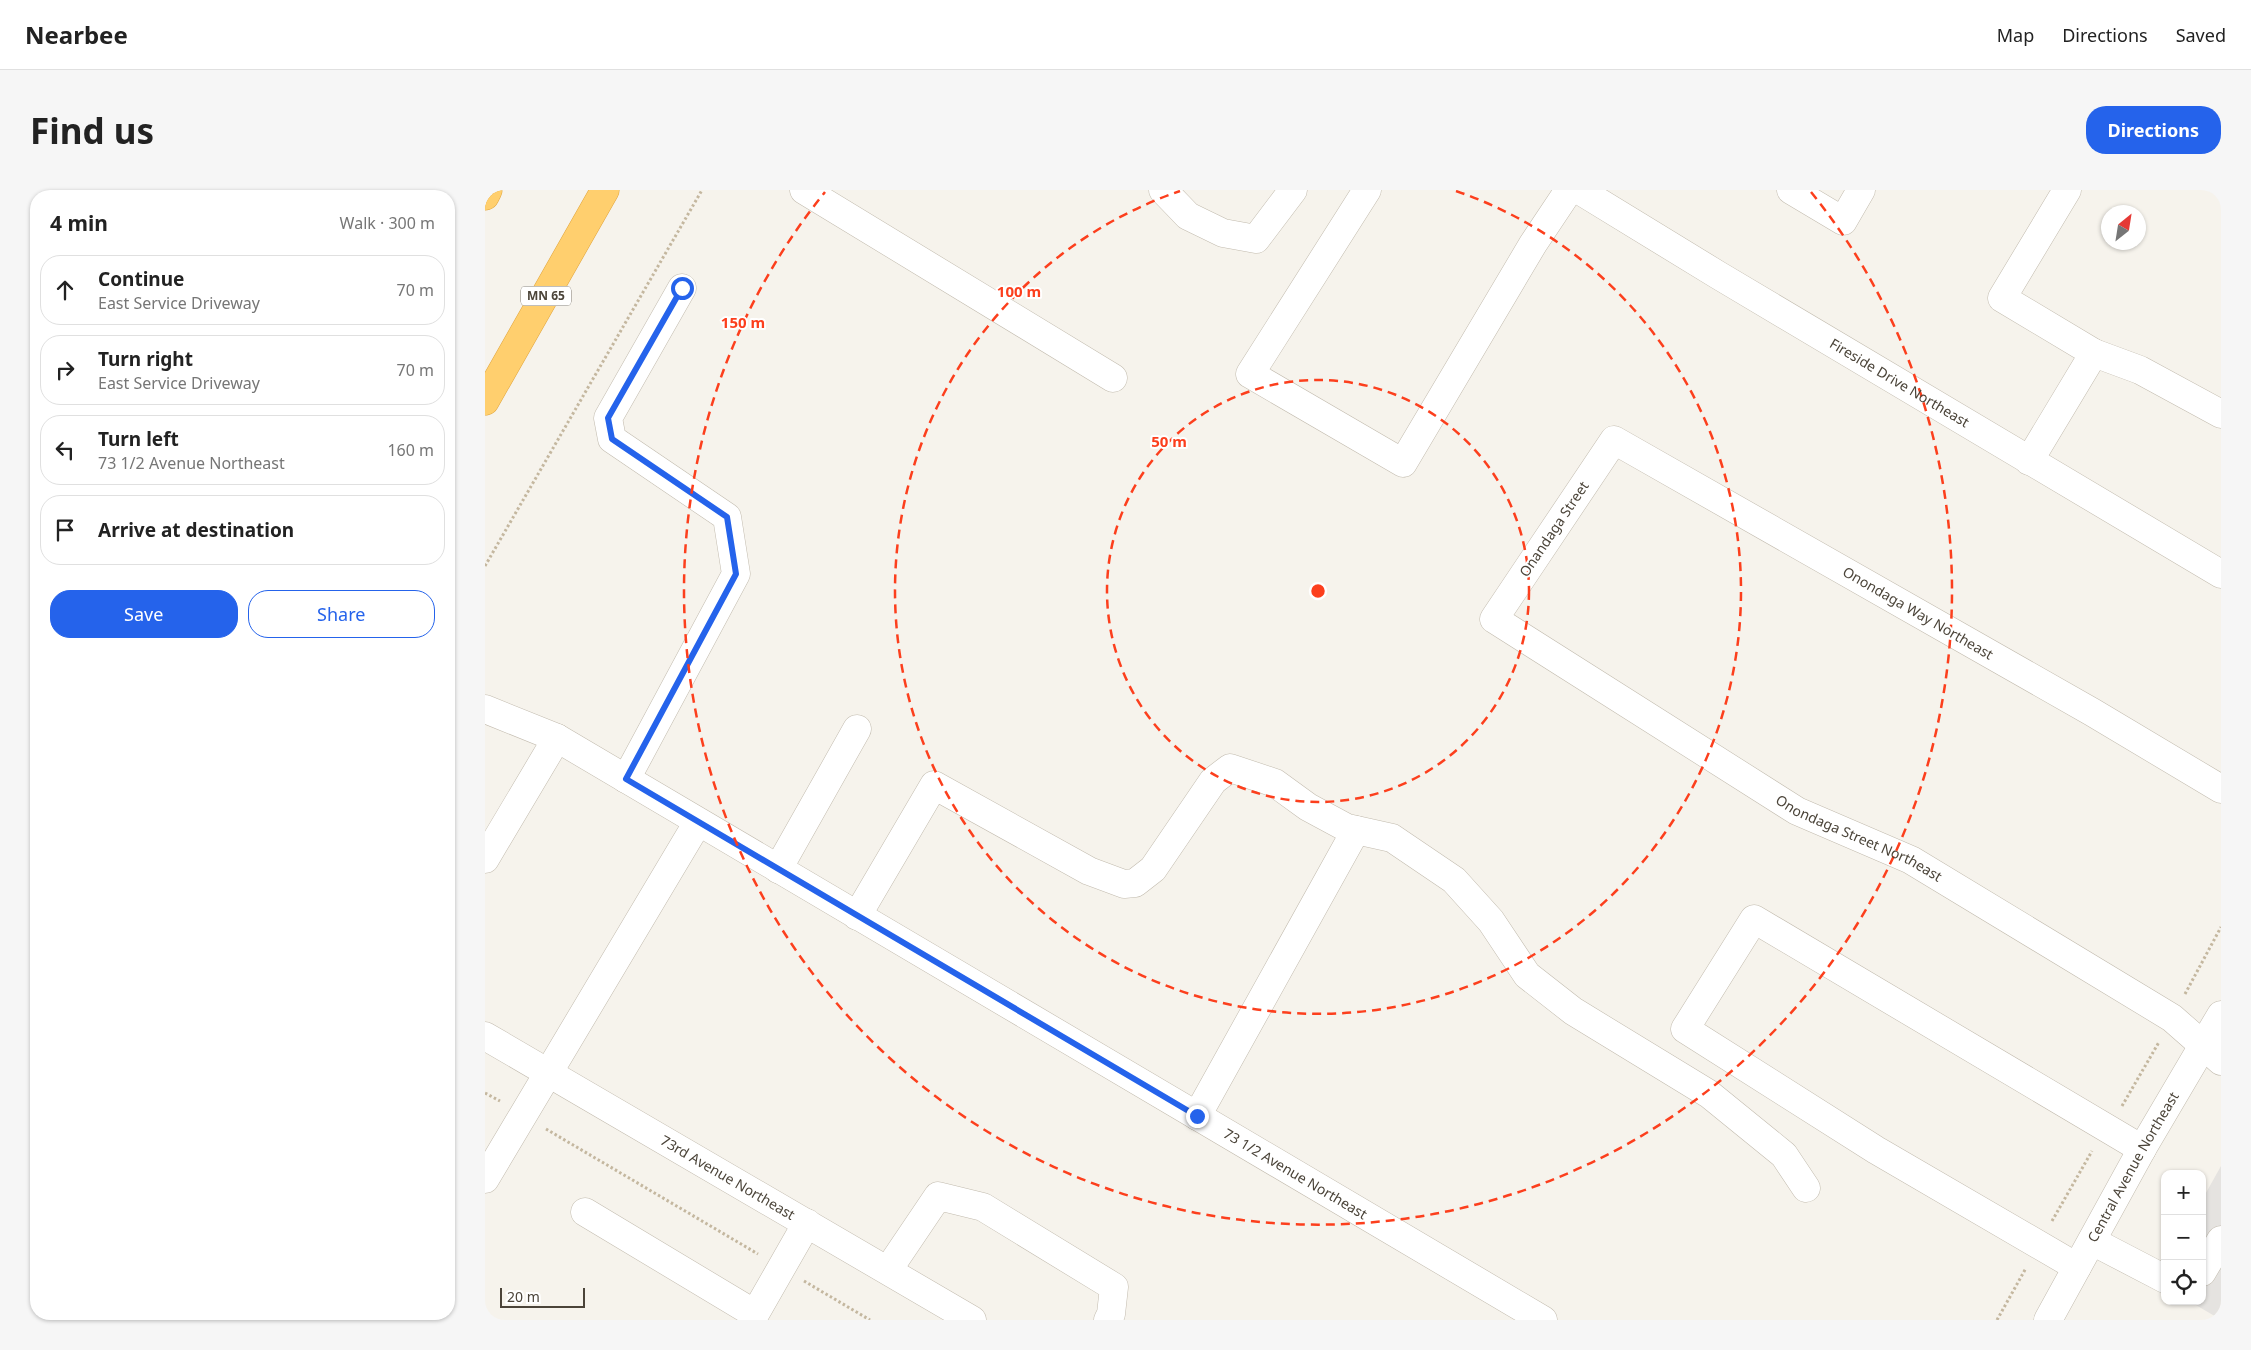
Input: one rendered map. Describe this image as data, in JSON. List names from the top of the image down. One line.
{"streets":{"highway":["MN 65"],"street":["Fireside Drive Northeast","Onandaga Street","Onondaga Way Northeast","Onondaga Street Northeast","Central Avenue Northeast","73 1/2 Avenue Northeast","73rd Avenue Northeast"]},"crossings":[["Onandaga Street","Onondaga Way Northeast"],["Onandaga Street","Onondaga Street Northeast"],["Onondaga Street Northeast","Central Avenue Northeast"]],"scale_bar":"20 m","north":"top right","page":{"header":"Nearbee","nav":["Map","Directions","Saved"],"buttons":["Directions",["Save","Share"]],"title":"Find us","heading":["4 min","Walk · 300 m"],"list":[["Continue","East Service Driveway","70 m"],["Turn right","East Service Driveway","70 m"],["Turn left","73 1/2 Avenue Northeast","160 m"],"Arrive at destination"],"map_buttons":["+","−"],"scale":"20 m"},"rings":["100 m","150 m","50 m"]}
